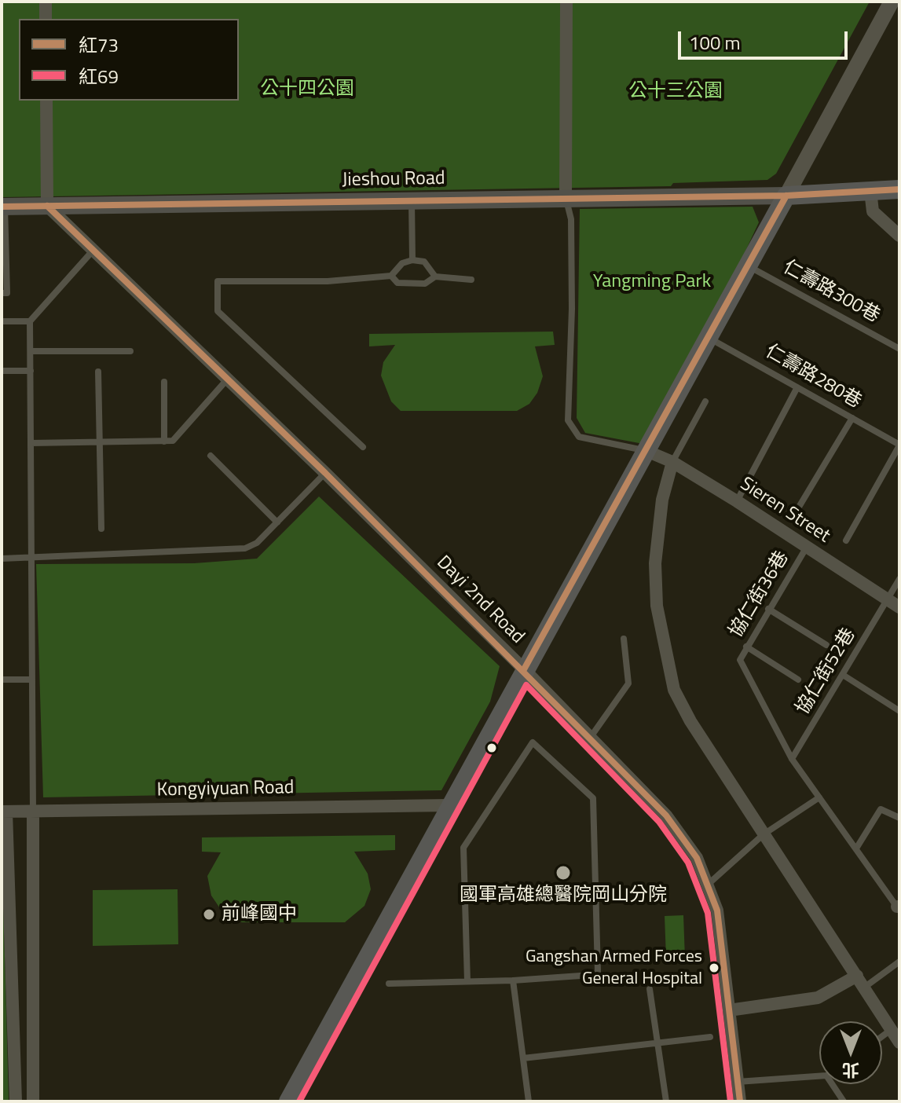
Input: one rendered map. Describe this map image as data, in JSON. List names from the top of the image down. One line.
{"streets":{"main road":["Jieshou Road"],"street":["Sieren Street","Dayi 2nd Road","Kongyiyuan Road"],"lane":["仁壽路300巷","仁壽路280巷","協仁街36巷","協仁街52巷"]},"crossings":[["Jieshou Road","Dayi 2nd Road"],["Sieren Street","協仁街36巷"],["Sieren Street","協仁街52巷"],["協仁街36巷","協仁街52巷"]],"parks":["公十四公園","公十三公園","Yangming Park"],"places":["國軍高雄總醫院岡山分院","前峰國中","Gangshan Armed Forces General Hospital"],"lines":["transit line 紅73","transit line 紅69"],"legend":["紅73","紅69"],"scale_bar":"100 m","north":"bottom"}
